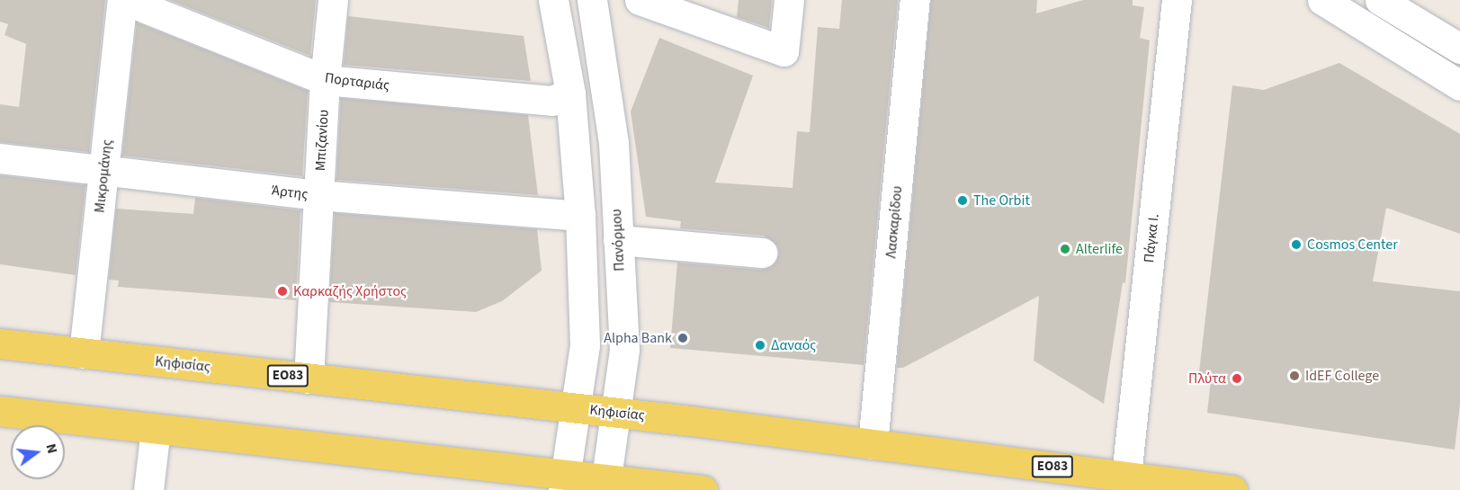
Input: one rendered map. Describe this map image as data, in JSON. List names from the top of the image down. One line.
{"streets":{"main road":["Κηφισίας","ΕΟ83"],"street":["Πορταριάς","Μπιζανίου","Μικρομάνης","Άρτης","Λασκαρίδου","Πάγκα Ι.","Πανόρμου"]},"crossings":[["Πορταριάς","Μπιζανίου"],["Πορταριάς","Μικρομάνης"],["Μπιζανίου","Άρτης"],["Μπιζανίου","Κηφισίας"],["Μικρομάνης","Άρτης"],["Μικρομάνης","Κηφισίας"],["Λασκαρίδου","Κηφισίας"],["Πάγκα Ι.","Κηφισίας"],["Πανόρμου","Κηφισίας"]],"places":["The Orbit","Cosmos Center","Alterlife","Καρκαζής Χρήστος","Alpha Bank","Δαναός","IdEF College","Πλύτα"],"north":"right"}
